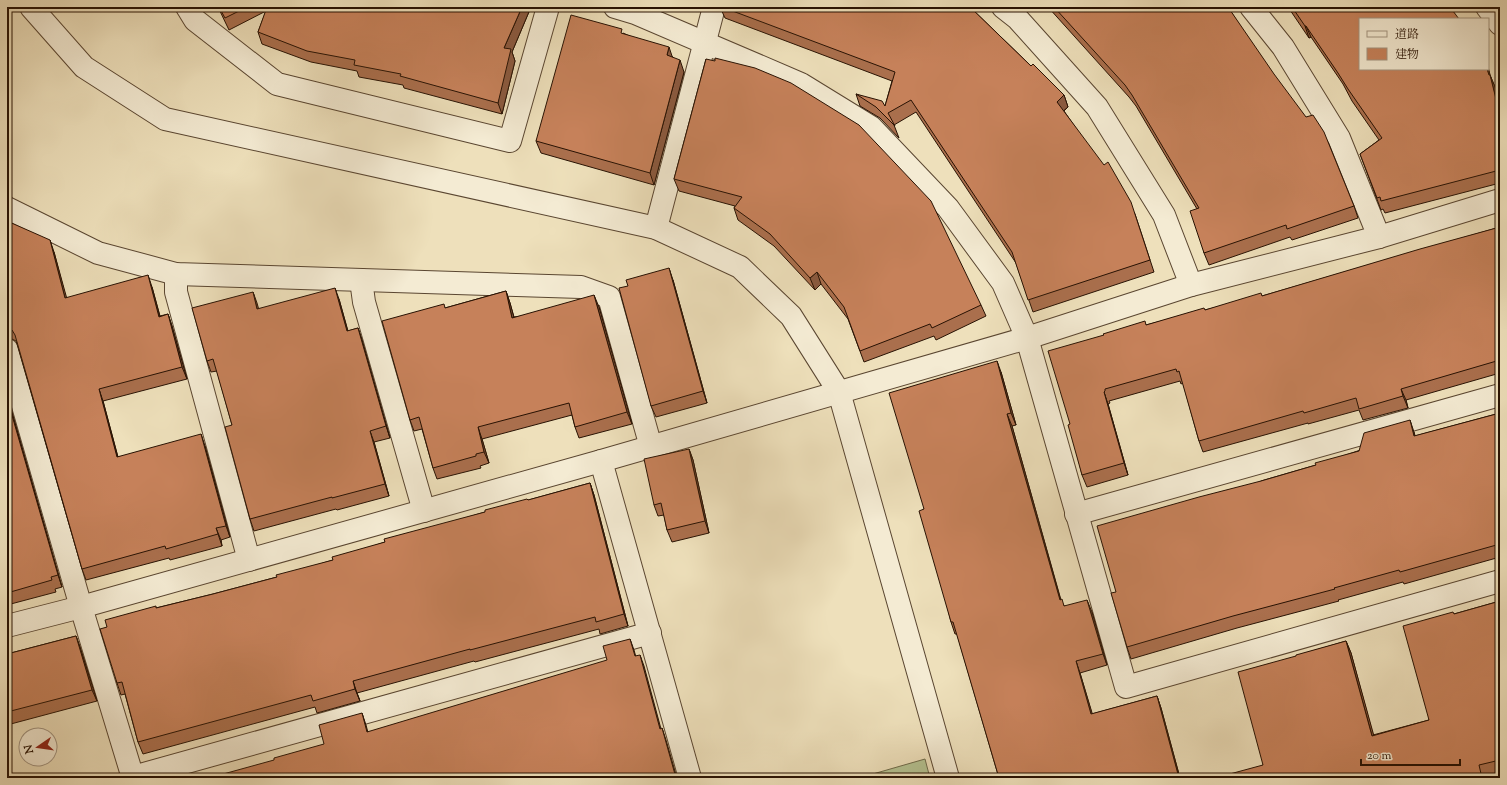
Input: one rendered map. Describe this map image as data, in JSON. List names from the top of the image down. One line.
{"legend":["道路","建物"],"scale_bar":"20 m","north":"left"}
